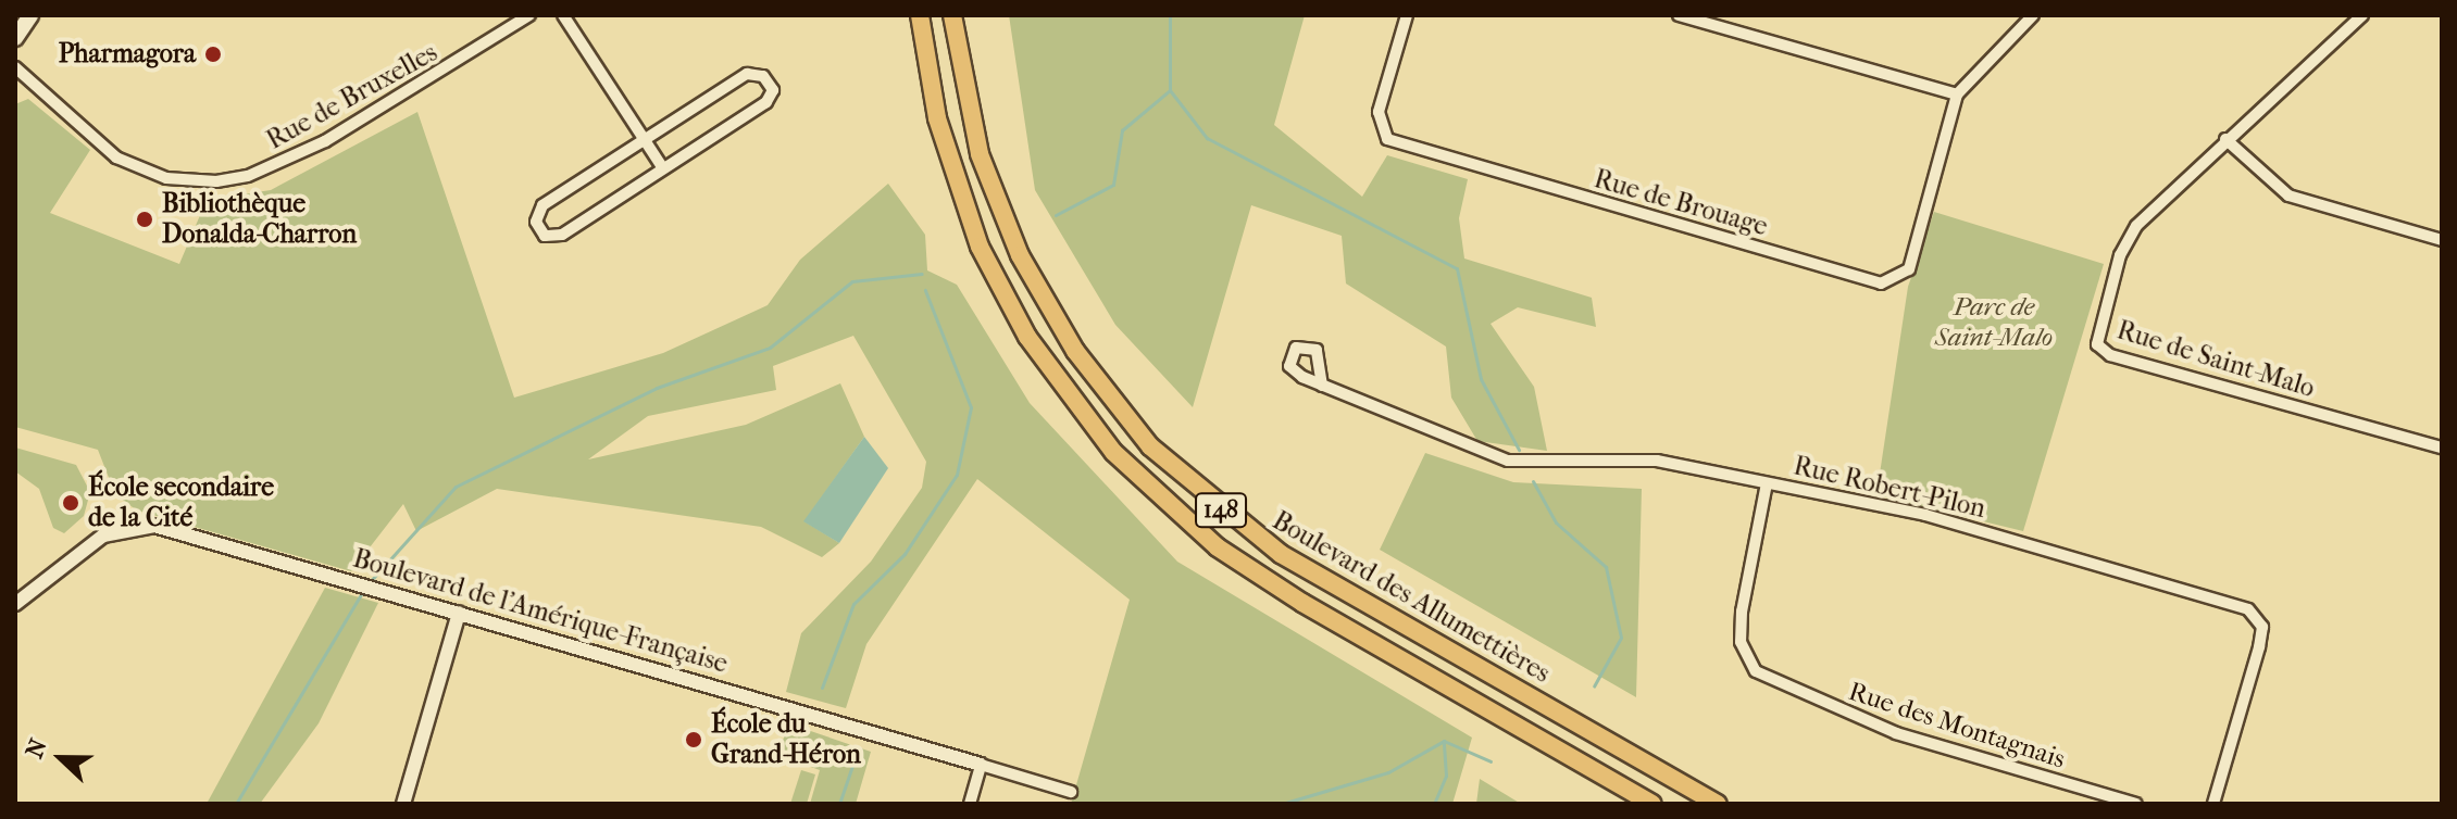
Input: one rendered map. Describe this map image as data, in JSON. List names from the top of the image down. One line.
{"streets":{"highway":["148","Boulevard des Allumettières"],"street":["Rue de Bruxelles","Rue de Brouage","Rue de Saint-Malo","Rue Robert-Pilon","Boulevard de l'Amérique-Française","Rue des Montagnais"]},"crossings":[["Rue Robert-Pilon","Rue des Montagnais"]],"parks":["Parc de Saint-Malo"],"places":["Pharmagora","Bibliothèque Donalda-Charron","École secondaire de la Cité","École du Grand-Héron"],"north":"left"}
